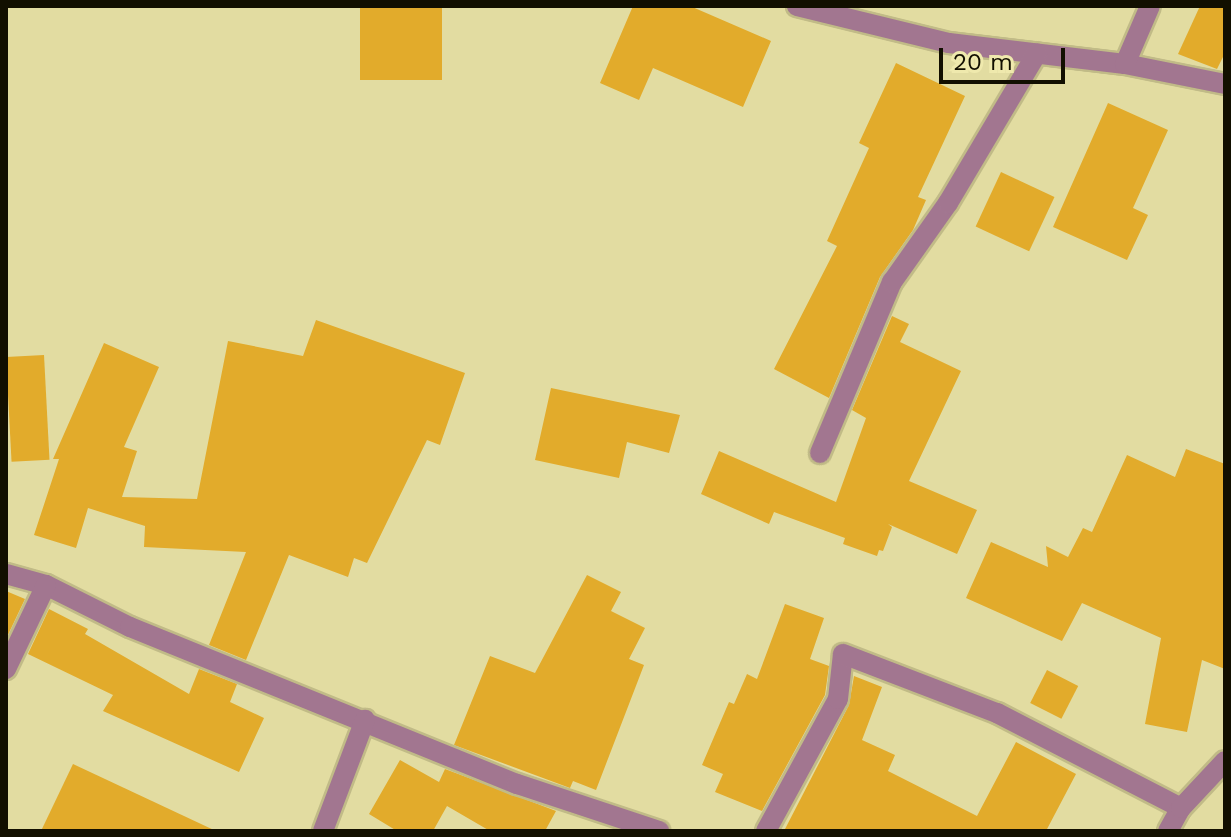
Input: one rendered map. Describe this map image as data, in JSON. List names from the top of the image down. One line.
{"scale_bar":"20 m"}
